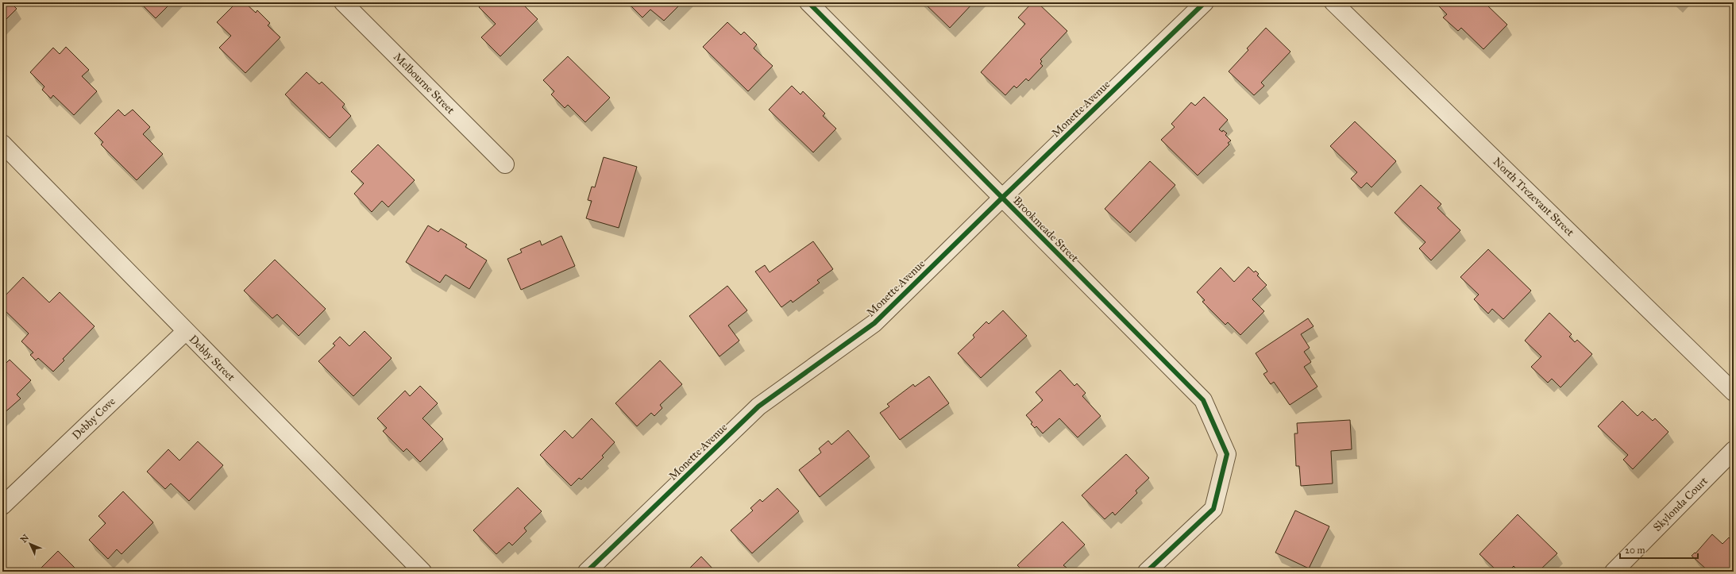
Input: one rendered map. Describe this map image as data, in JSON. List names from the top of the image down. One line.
{"streets":{"street":["Melbourne Street","Monette Avenue","North Trezevant Street","Brookmeade Street","Debby Street","Debby Cove","Skylonda Court"]},"crossings":[["Monette Avenue","Brookmeade Street"],["Debby Street","Debby Cove"]],"scale_bar":"20 m","north":"top left"}
